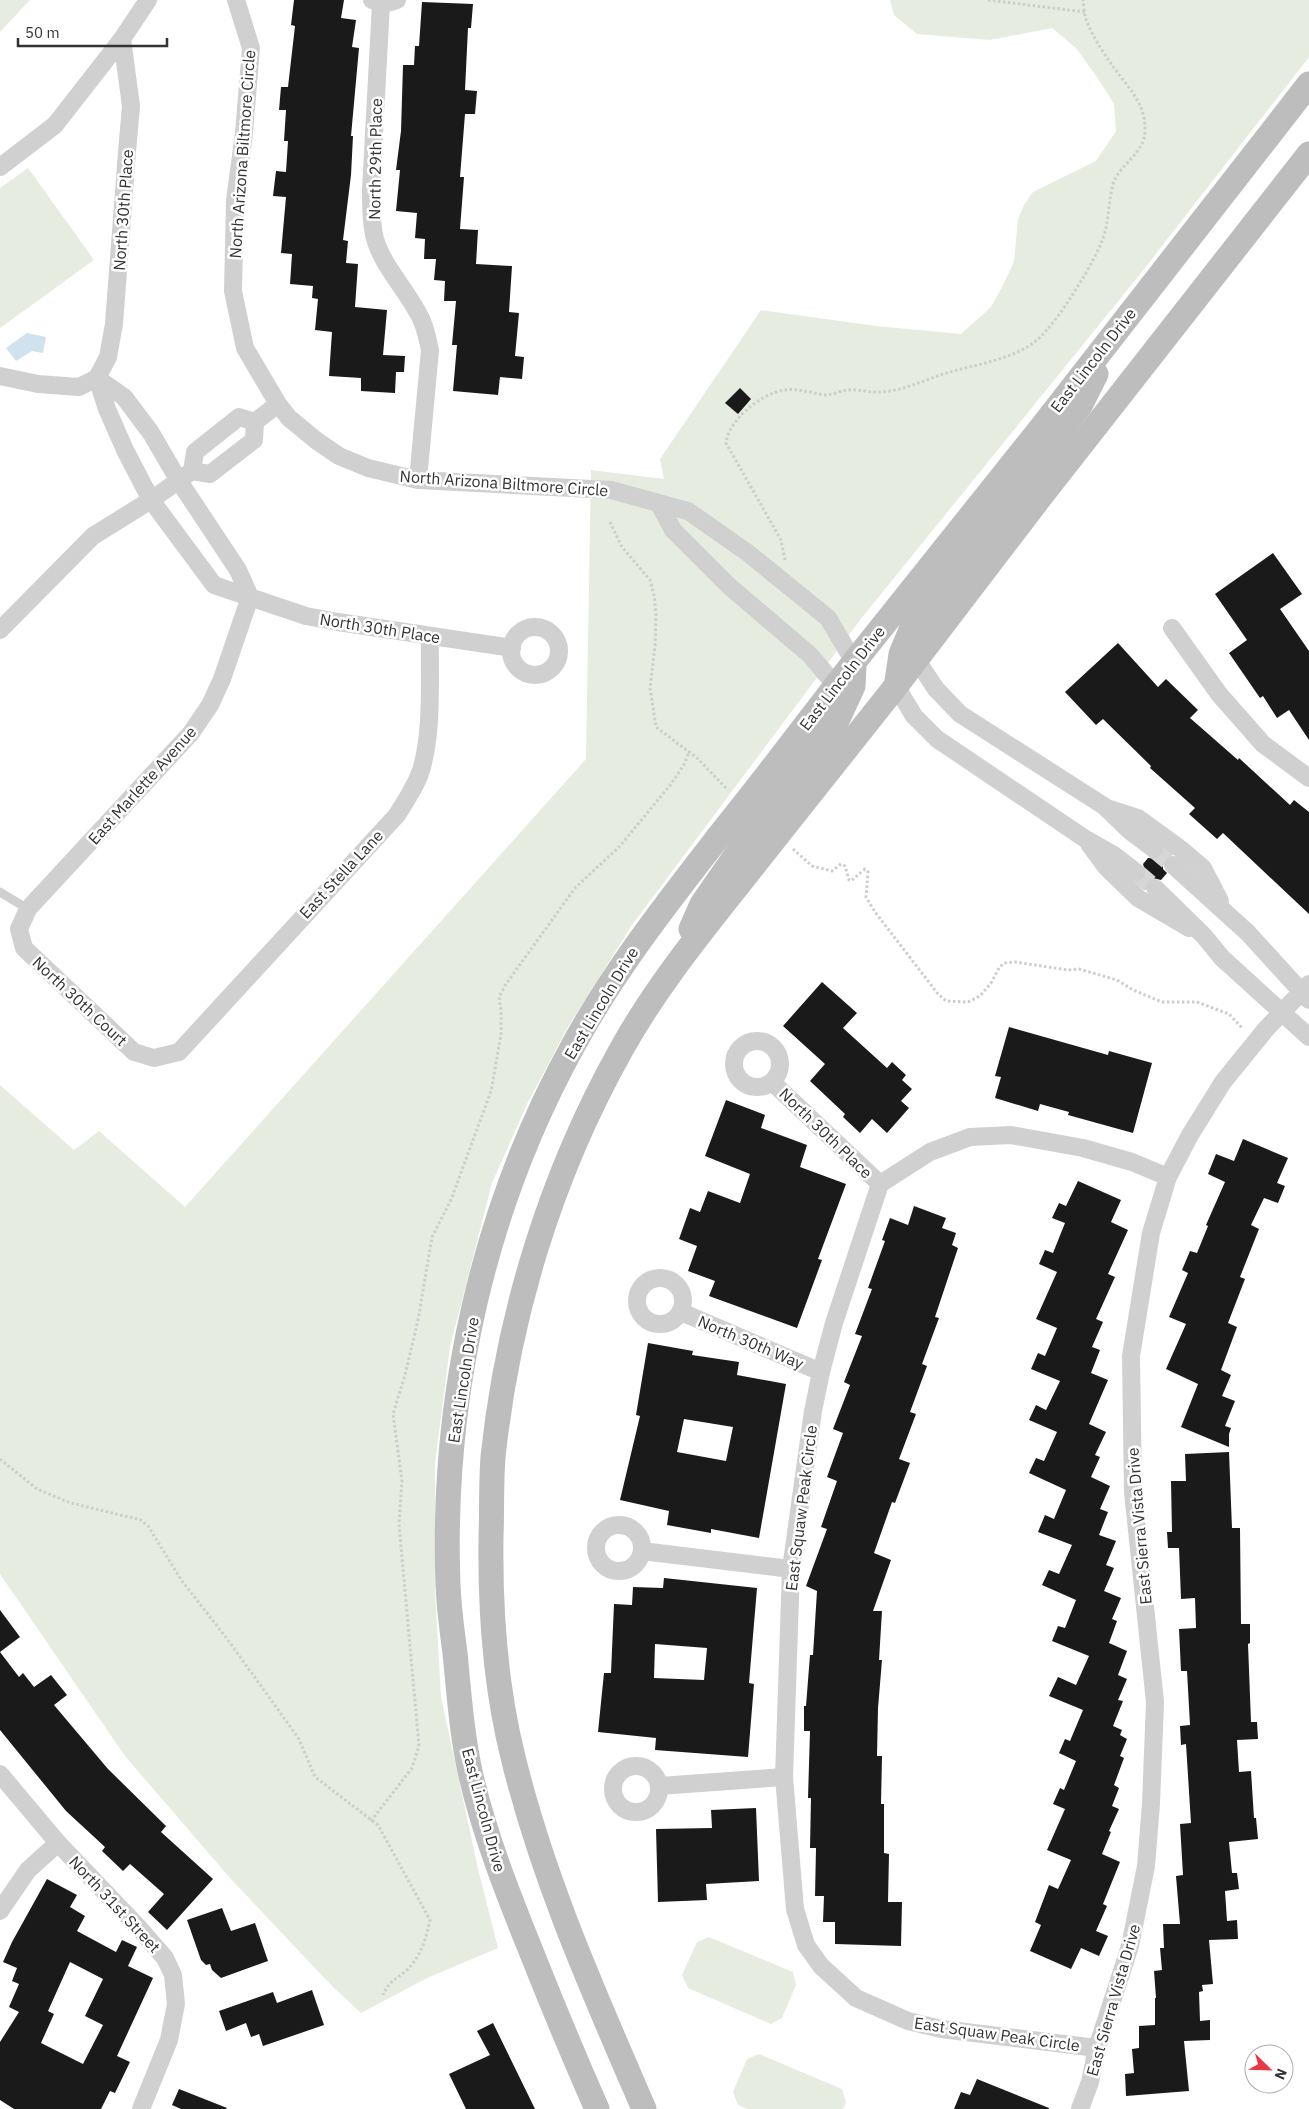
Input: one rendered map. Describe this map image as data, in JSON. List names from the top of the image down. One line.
{"streets":{"main road":["East Lincoln Drive"],"street":["North Arizona Biltmore Circle","North 29th Place","North 30th Place","East Marlette Avenue","East Stella Lane","North 30th Court","North 30th Way","East Squaw Peak Circle","East Sierra Vista Drive","North 31st Street"]},"crossings":[["North Arizona Biltmore Circle","North 29th Place"],["North Arizona Biltmore Circle","East Lincoln Drive"],["North 30th Place","East Marlette Avenue"],["North 30th Place","East Stella Lane"],["North 30th Place","East Squaw Peak Circle"],["East Marlette Avenue","North 30th Court"],["East Stella Lane","North 30th Court"],["North 30th Way","East Squaw Peak Circle"],["East Squaw Peak Circle","East Sierra Vista Drive"]],"scale_bar":"50 m","north":"bottom right"}
